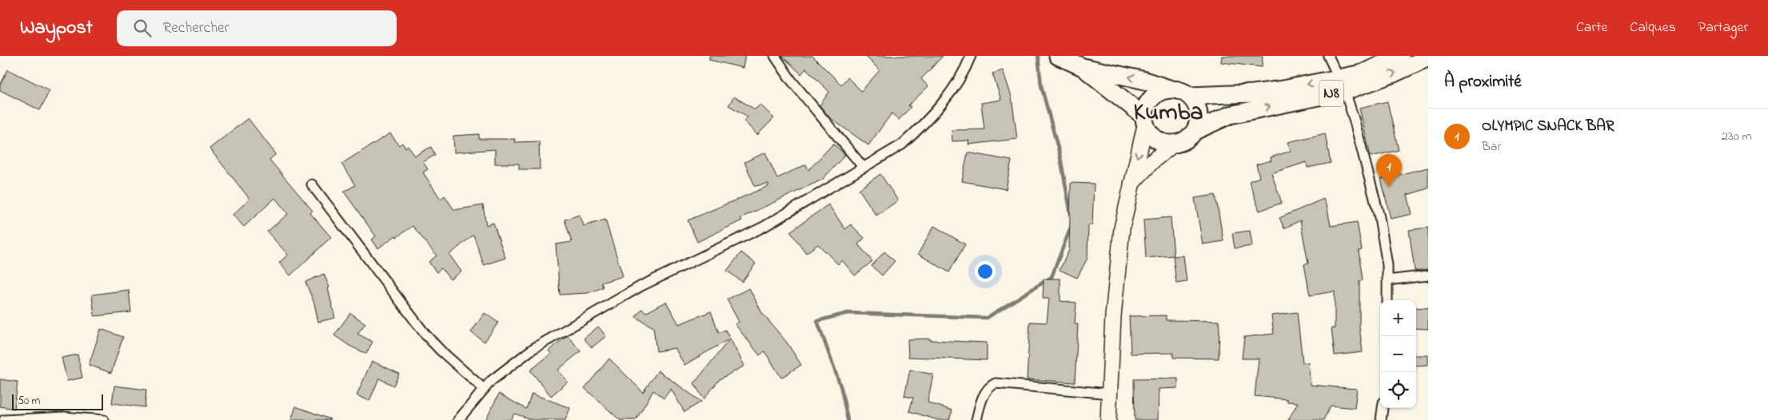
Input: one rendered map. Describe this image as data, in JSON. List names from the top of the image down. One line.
{"streets":{"highway":["N8"]},"districts":["Kumba"],"scale_bar":"50 m","page":{"header":"Waypost","search":"Rechercher","nav":["Carte","Calques","Partager"],"heading":"À proximité","list":[{"mark":"1","name":"OLYMPIC SNACK BAR","note":"Bar","value":"230 m"}],"pins":"1","map_buttons":["+","−"],"scale":"50 m"}}
